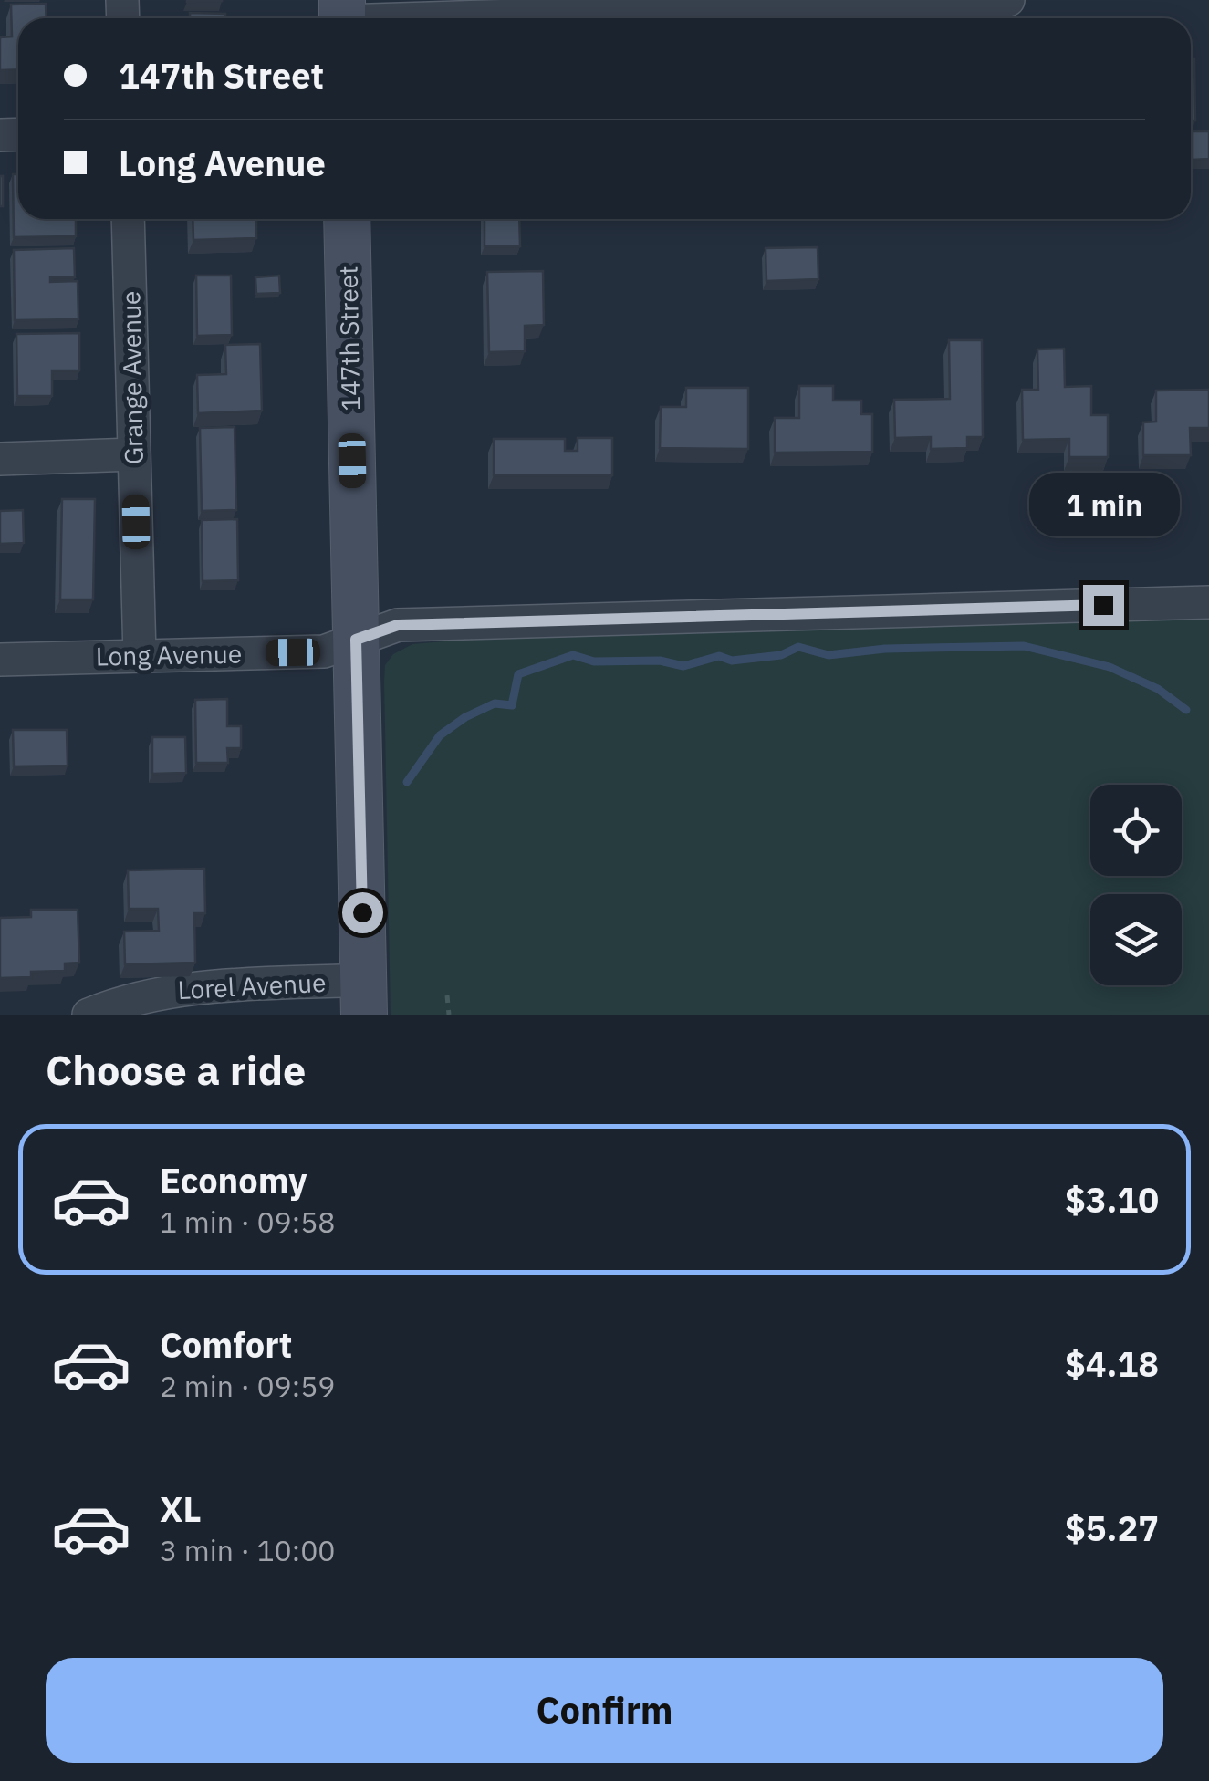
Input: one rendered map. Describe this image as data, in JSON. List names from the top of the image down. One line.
{"streets":{"main road":["147th Street"],"street":["Grange Avenue","Long Avenue","Lorel Avenue"]},"crossings":[["147th Street","Long Avenue"],["147th Street","Lorel Avenue"],["Grange Avenue","Long Avenue"]],"page":{"banner":["147th Street","Long Avenue"],"bubble":"1 min","heading":"Choose a ride","list":[{"name":"Economy","note":"1 min · 09:58","value":"$3.10"},{"name":"Comfort","note":"2 min · 09:59","value":"$4.18"},{"name":"XL","note":"3 min · 10:00","value":"$5.27"}],"buttons":"Confirm"}}
